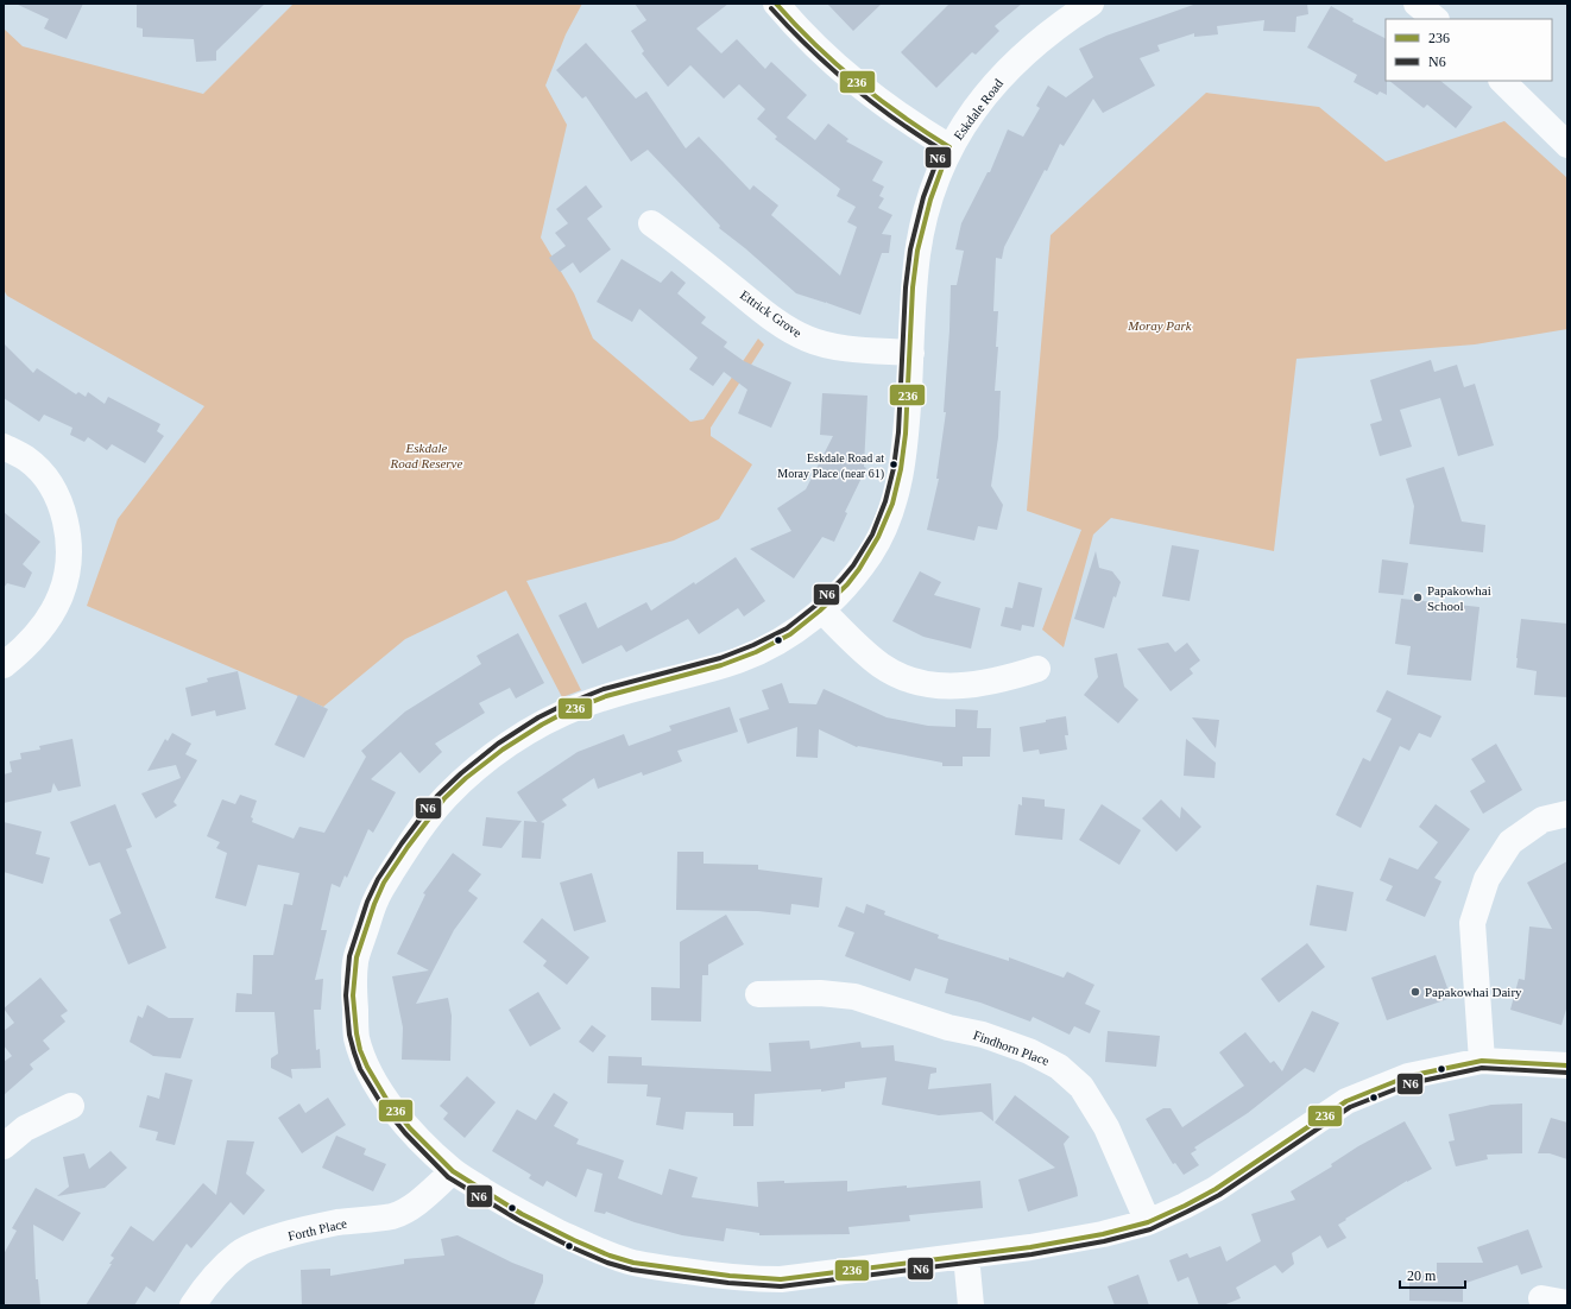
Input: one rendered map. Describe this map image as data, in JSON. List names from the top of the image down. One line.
{"streets":{"street":["Eskdale Road","Ettrick Grove","Findhorn Place","Forth Place"]},"crossings":[["Eskdale Road","Ettrick Grove"],["Eskdale Road","Findhorn Place"],["Eskdale Road","Forth Place"]],"parks":["Moray Park","Eskdale Road Reserve"],"places":["Eskdale Road at Moray Place (near 61)","Papakowhai School","Papakowhai Dairy"],"lines":["transit line 236","transit line N6"],"legend":["236","N6"],"scale_bar":"20 m"}
